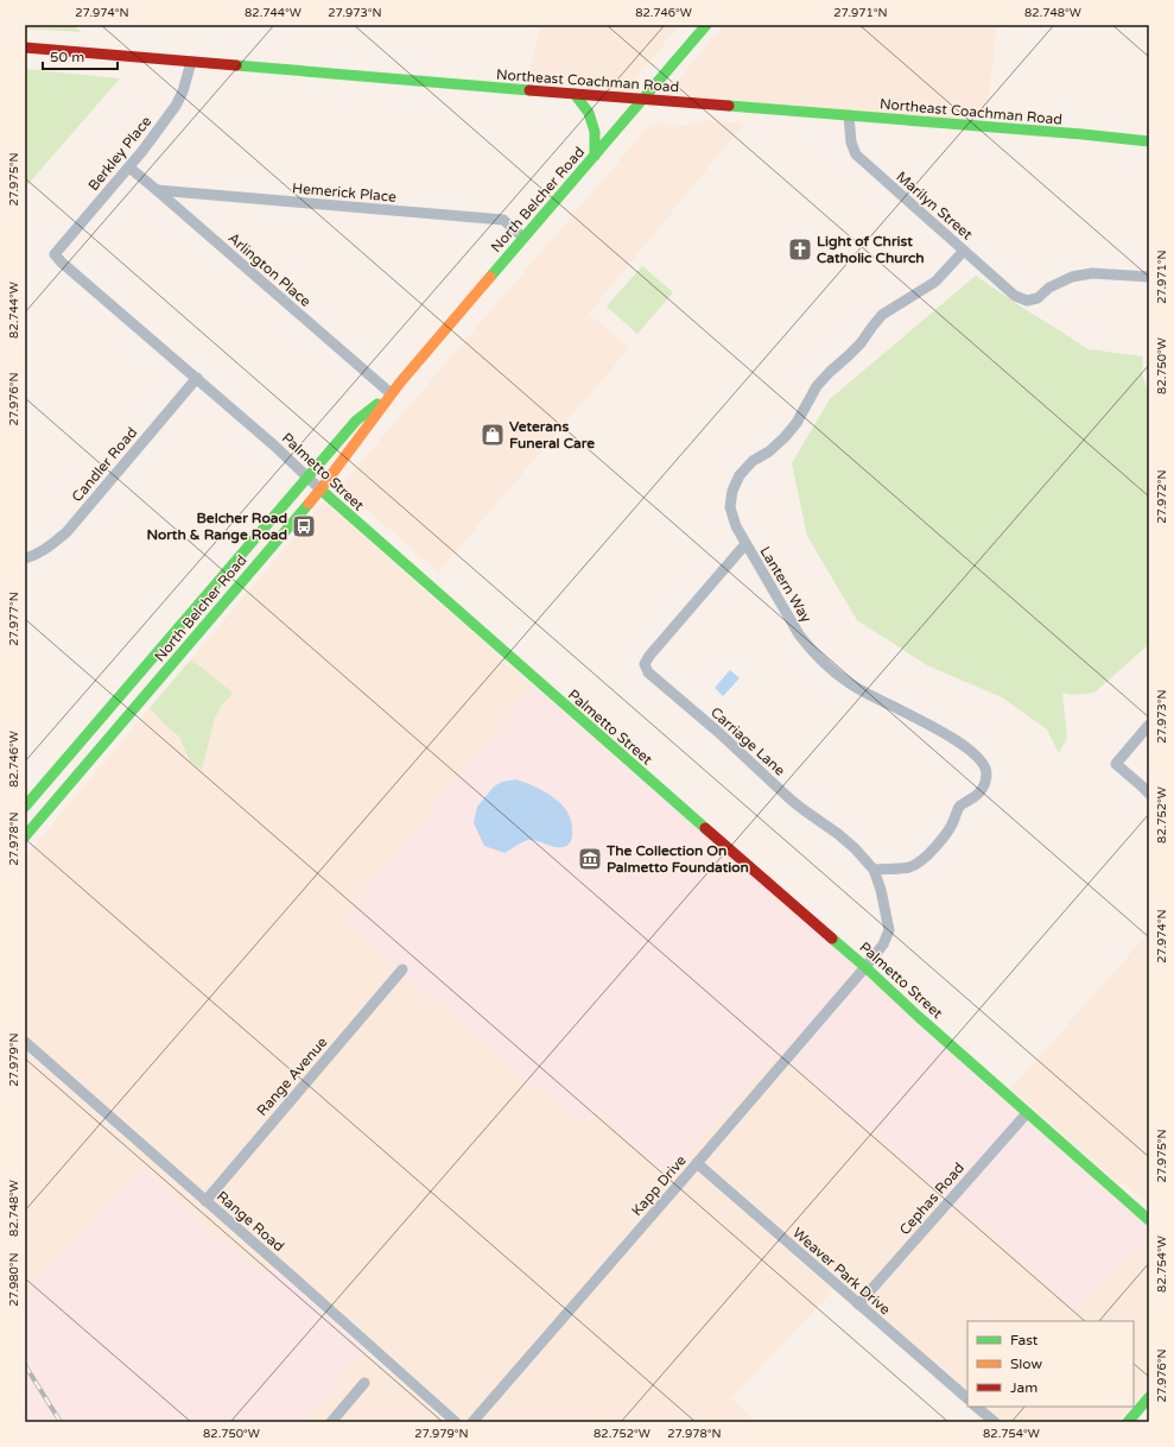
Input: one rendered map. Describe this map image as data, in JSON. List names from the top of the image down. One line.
{"streets":{"main road":["Northeast Coachman Road","North Belcher Road","Palmetto Street"],"street":["Berkley Place","Hemerick Place","Marilyn Street","Arlington Place","Candler Road","Lantern Way","Carriage Lane","Range Avenue","Kapp Drive","Cephas Road","Range Road","Weaver Park Drive"]},"crossings":[["Northeast Coachman Road","Berkley Place"],["Northeast Coachman Road","North Belcher Road"],["Northeast Coachman Road","Marilyn Street"],["Berkley Place","Arlington Place"],["Berkley Place","Palmetto Street"],["Hemerick Place","North Belcher Road"],["Hemerick Place","Arlington Place"],["North Belcher Road","Arlington Place"],["North Belcher Road","Palmetto Street"],["Marilyn Street","Lantern Way"],["Candler Road","Palmetto Street"],["Palmetto Street","Carriage Lane"],["Palmetto Street","Kapp Drive"],["Palmetto Street","Cephas Road"],["Lantern Way","Carriage Lane"],["Carriage Lane","Kapp Drive"],["Range Avenue","Range Road"],["Kapp Drive","Weaver Park Drive"],["Cephas Road","Weaver Park Drive"]],"places":{"church":["Light of Christ Catholic Church"],"shop":["Veterans Funeral Care"],"bus stop":["Belcher Road North & Range Road"],"museum":["The Collection On Palmetto Foundation"]},"legend":["Fast","Slow","Jam"],"scale_bar":"50 m","coordinates":["27.974°N","82.744°W","27.973°N","82.746°W","27.971°N","82.748°W","27.975°N","82.750°W","27.976°N","27.972°N","27.977°N","82.752°W","27.978°N","27.979°N","82.754°W","27.980°N"]}
